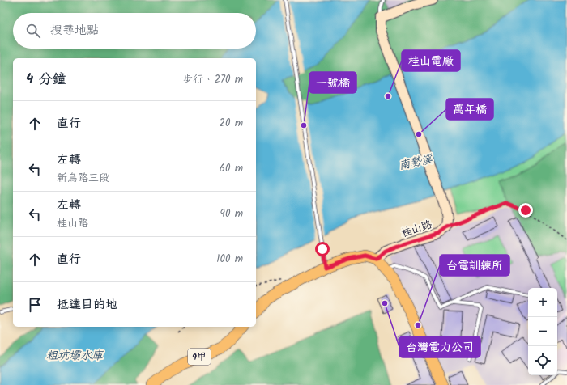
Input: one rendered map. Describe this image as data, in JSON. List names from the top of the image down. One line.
{"streets":{"main road":["9甲"],"street":["桂山路"]},"water":["南勢溪","粗坑壩水庫"],"places":["桂山電廠","一號橋","萬年橋","台灣電力公司","台電訓練所"],"page":{"search":"搜尋地點","heading":["4 分鐘","步行 · 270 m"],"list":[["直行","20 m"],["左轉","新烏路三段","60 m"],["左轉","桂山路","90 m"],["直行","100 m"],"抵達目的地"],"map_buttons":["+","−"]}}
